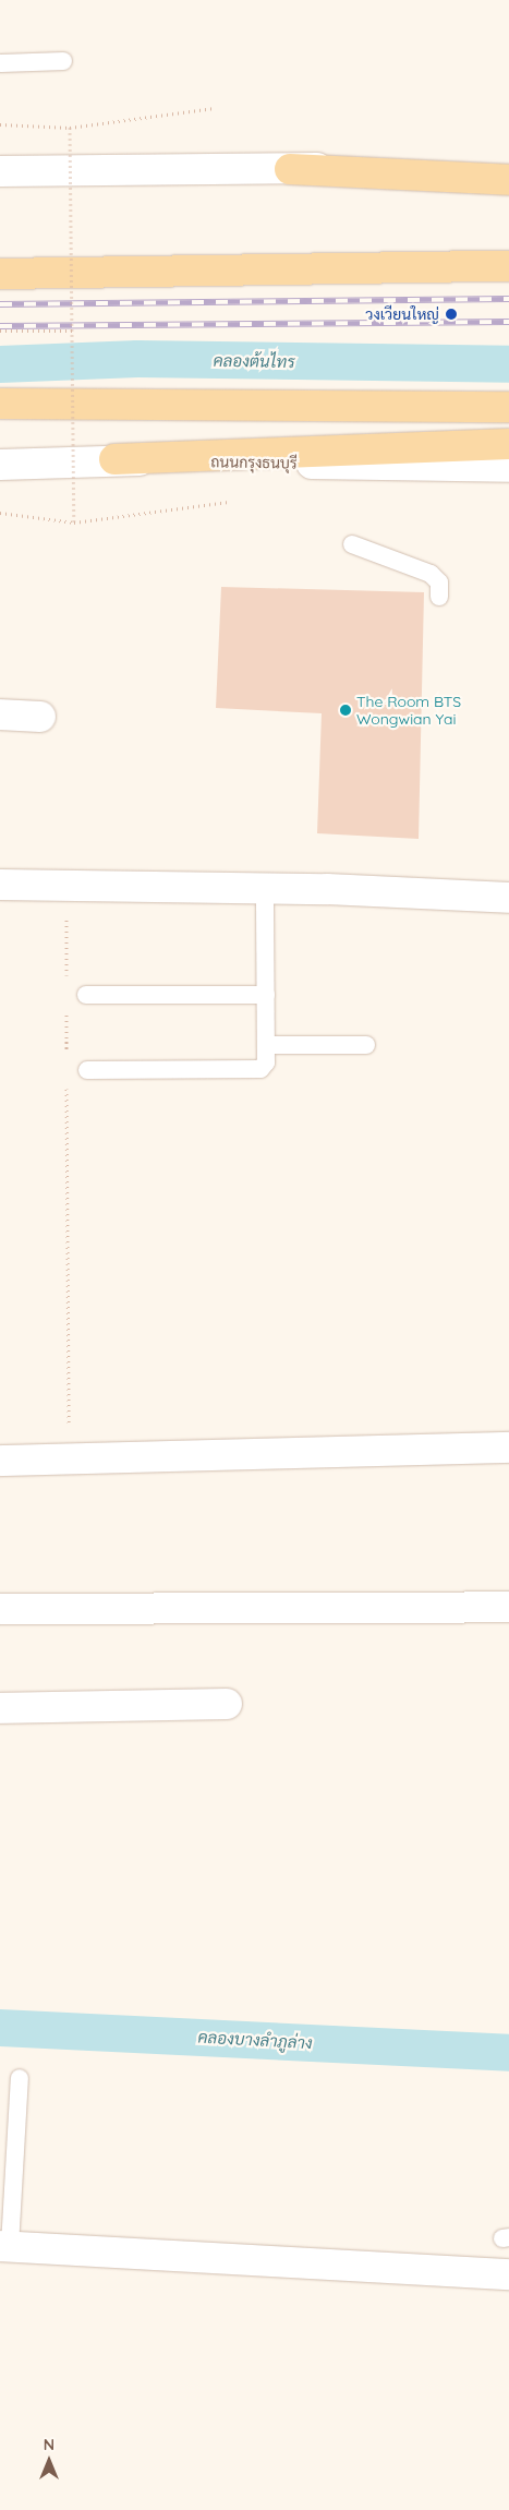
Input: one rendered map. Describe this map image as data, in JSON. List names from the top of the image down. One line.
{"streets":{"street":["ถนนกรุงธนบุรี"]},"water":["คลองต้นไทร","คลองบางลำภูล่าง"],"places":["วงเวียนใหญ่","The Room BTS Wongwian Yai"],"north":"top"}
